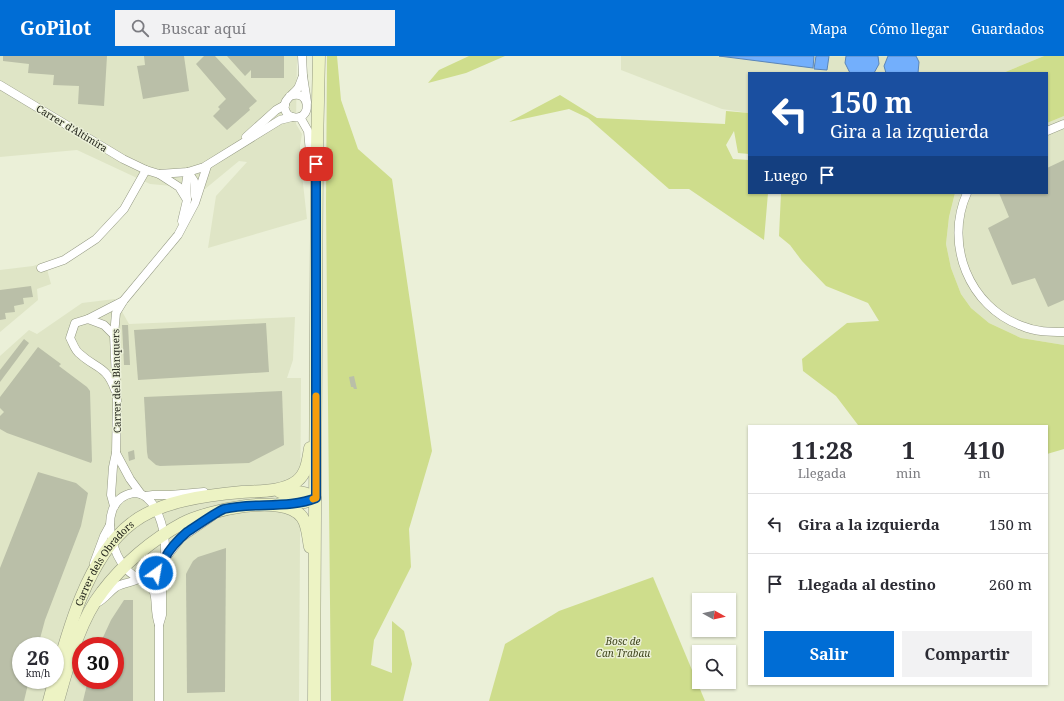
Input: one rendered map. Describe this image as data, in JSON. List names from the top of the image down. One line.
{"streets":{"street":["Carrer d'Altimira","Carrer dels Blanquers","Carrer dels Obradors"]},"crossings":[["Carrer d'Altimira","Carrer dels Blanquers"],["Carrer dels Blanquers","Carrer dels Obradors"]],"parks":["Bosc de Can Trabau"],"north":"right","page":{"header":"GoPilot","search":"Buscar aquí","nav":["Mapa","Cómo llegar","Guardados"],"turn":["150 m","Gira a la izquierda"],"then":"Luego","eta":["11:28","Llegada","1","min","410","m"],"list":[{"name":"Gira a la izquierda","value":"150 m"},{"name":"Llegada al destino","value":"260 m"}],"buttons":["Salir","Compartir"],"speed":"26 km/h","limit":"30"}}
